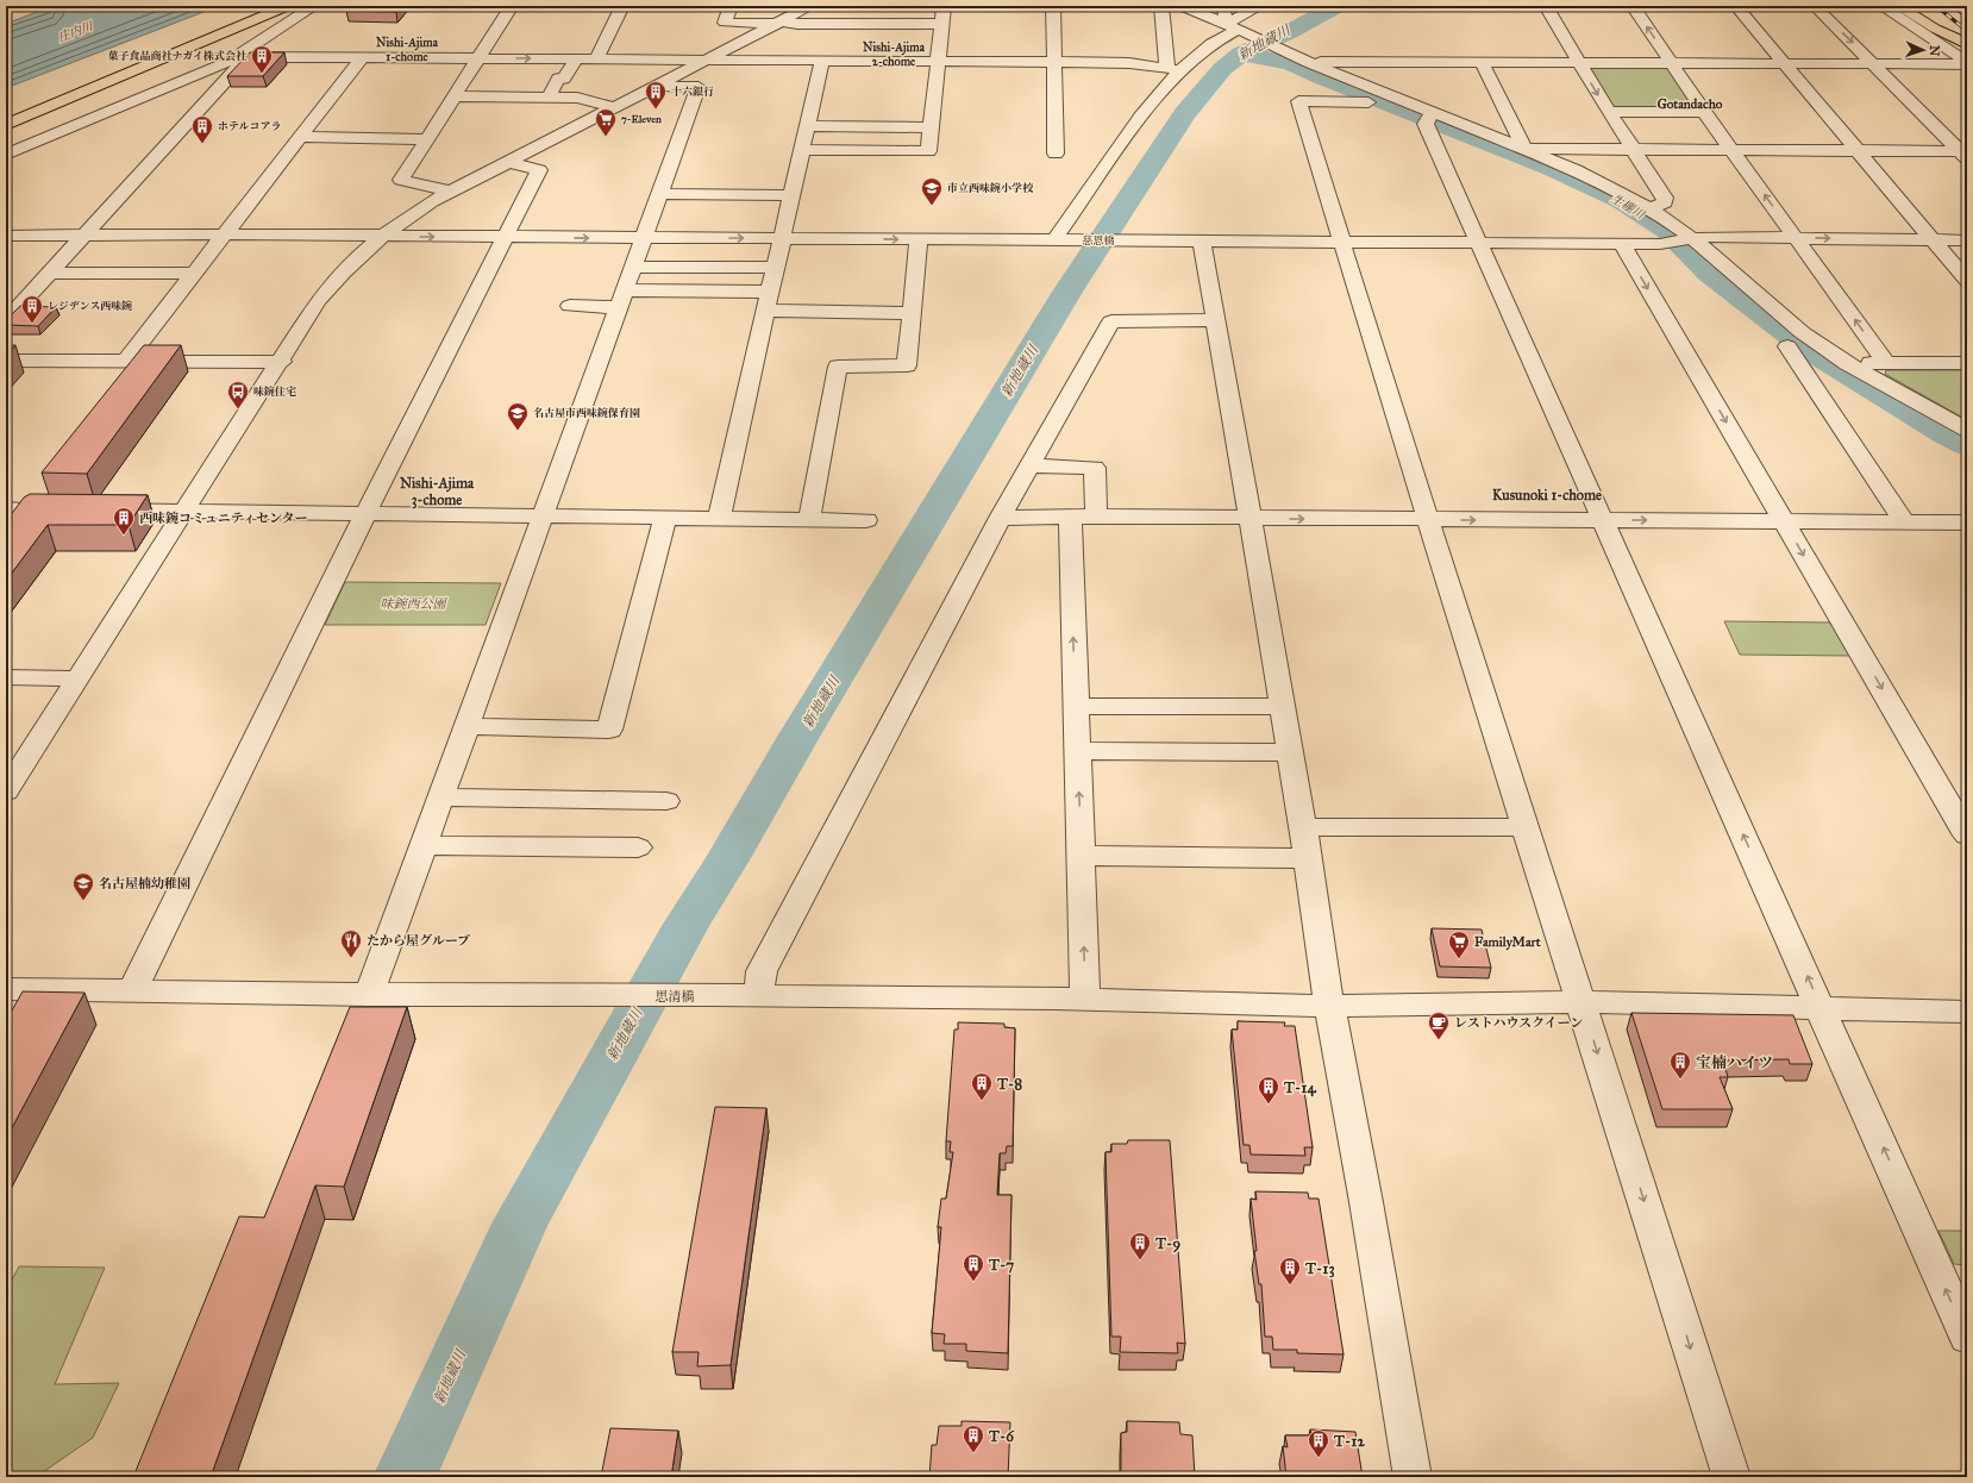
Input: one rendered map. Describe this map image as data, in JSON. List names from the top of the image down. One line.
{"streets":{"street":["慈恩橋","思清橋"]},"districts":["Nishi-Ajima 1-chome","Nishi-Ajima 2-chome","Gotandacho","Nishi-Ajima 3-chome","Kusunoki 1-chome"],"water":["庄内川","新地蔵川","生棚川"],"parks":["味鋺西公園"],"places":{"building":["菓子食品商社ナガイ株式会社","十六銀行","ホテルコアラ","レジデンス西味鋺","西味鋺コミュニティセンター","宝楠ハイツ","T-8","T-14","T-9","T-7","T-13","T-6","T-12"],"supermarket":["7-Eleven","FamilyMart"],"school or university":["市立西味鋺小学校","名古屋市西味鋺保育園","名古屋楠幼稚園"],"bus stop":["味鋺住宅"],"restaurant":["たから屋グループ"],"cafe":["レストハウスクイーン"]},"north":"right"}
